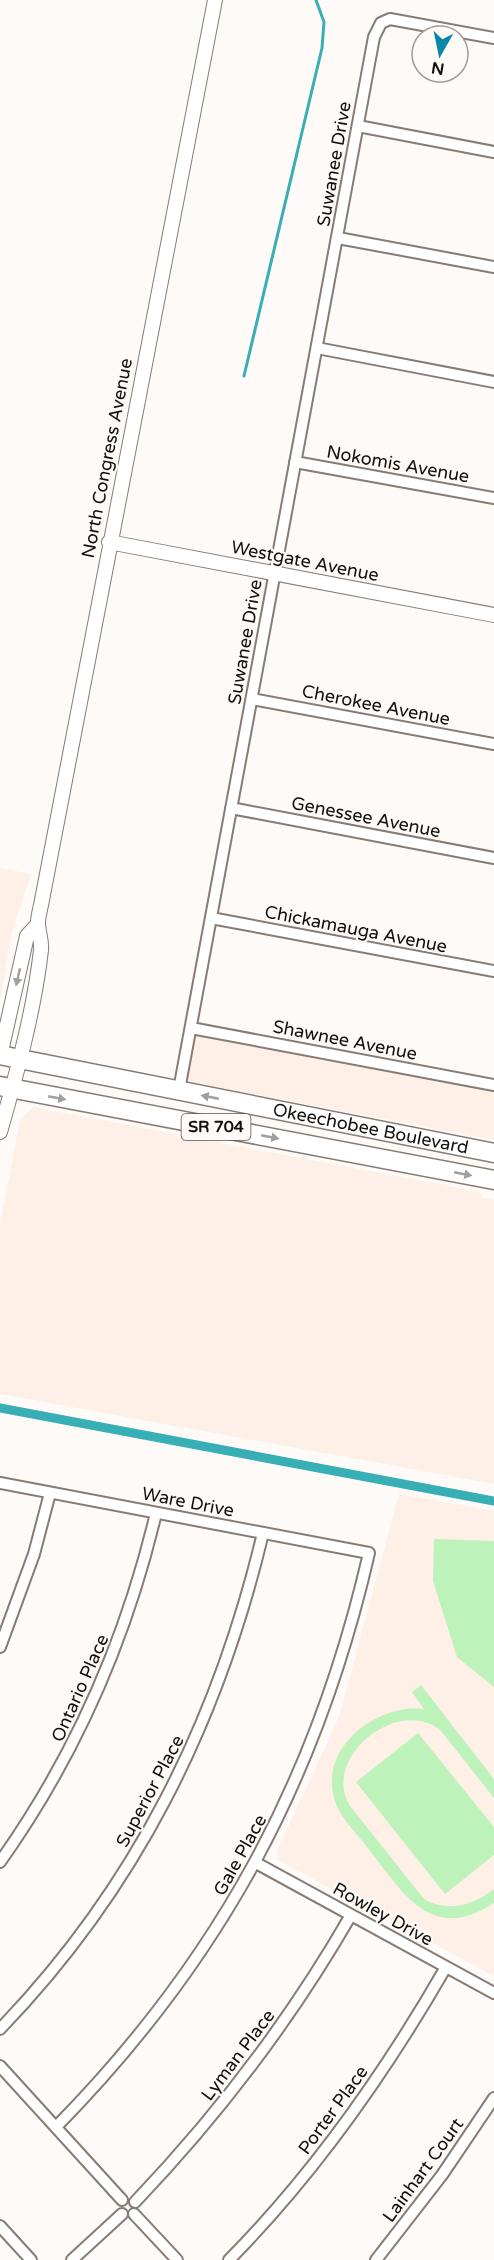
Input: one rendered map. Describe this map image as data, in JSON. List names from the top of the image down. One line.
{"streets":{"main road":["SR 704","Okeechobee Boulevard"],"street":["Suwanee Drive","North Congress Avenue","Nokomis Avenue","Westgate Avenue","Cherokee Avenue","Genessee Avenue","Chickamauga Avenue","Shawnee Avenue","Ware Drive","Ontario Place","Superior Place","Gale Place","Rowley Drive","Lyman Place","Porter Place","Lainhart Court"]},"crossings":[["Suwanee Drive","Nokomis Avenue"],["Suwanee Drive","Westgate Avenue"],["Suwanee Drive","Cherokee Avenue"],["Suwanee Drive","Genessee Avenue"],["Suwanee Drive","Chickamauga Avenue"],["Suwanee Drive","Shawnee Avenue"],["Suwanee Drive","Okeechobee Boulevard"],["North Congress Avenue","Westgate Avenue"],["North Congress Avenue","Okeechobee Boulevard"],["Ware Drive","Ontario Place"],["Ware Drive","Superior Place"],["Ware Drive","Gale Place"],["Gale Place","Rowley Drive"],["Rowley Drive","Lyman Place"],["Rowley Drive","Porter Place"]],"north":"bottom"}
